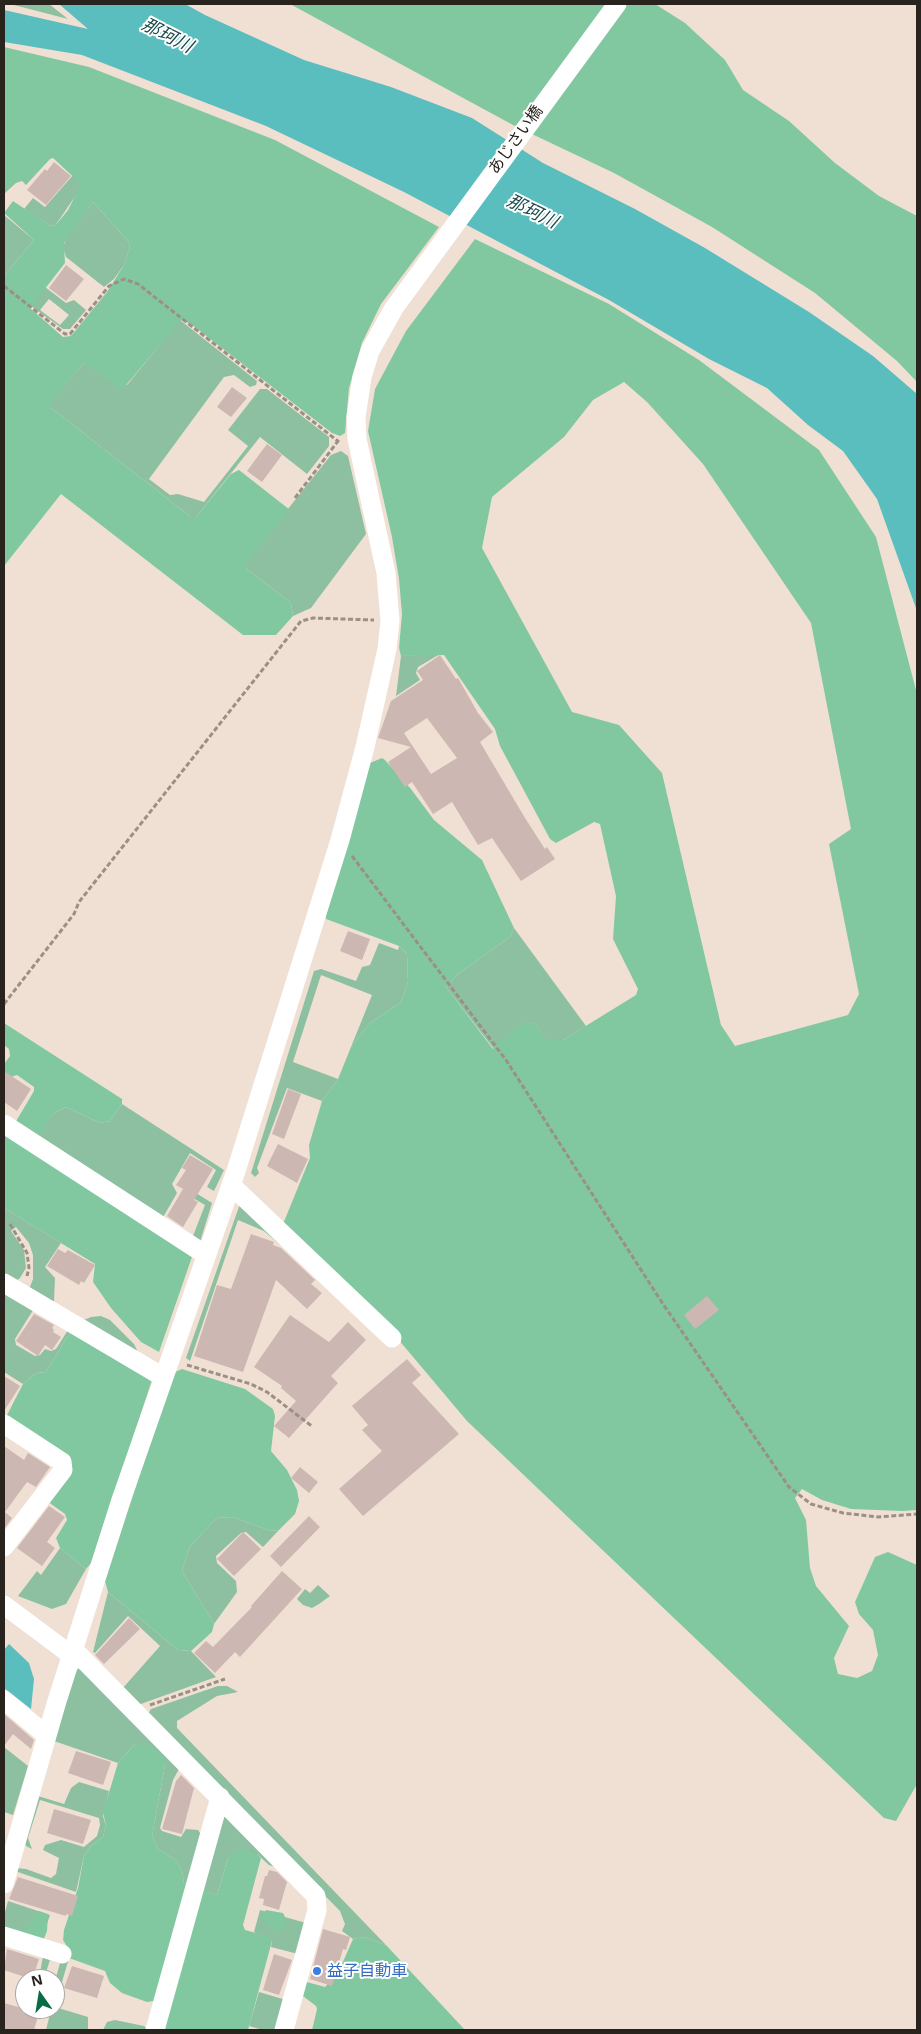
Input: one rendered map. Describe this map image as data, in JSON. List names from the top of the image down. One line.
{"streets":{"street":["あじさい橋"]},"water":["那珂川"],"places":["益子自動車"],"north":"top"}
